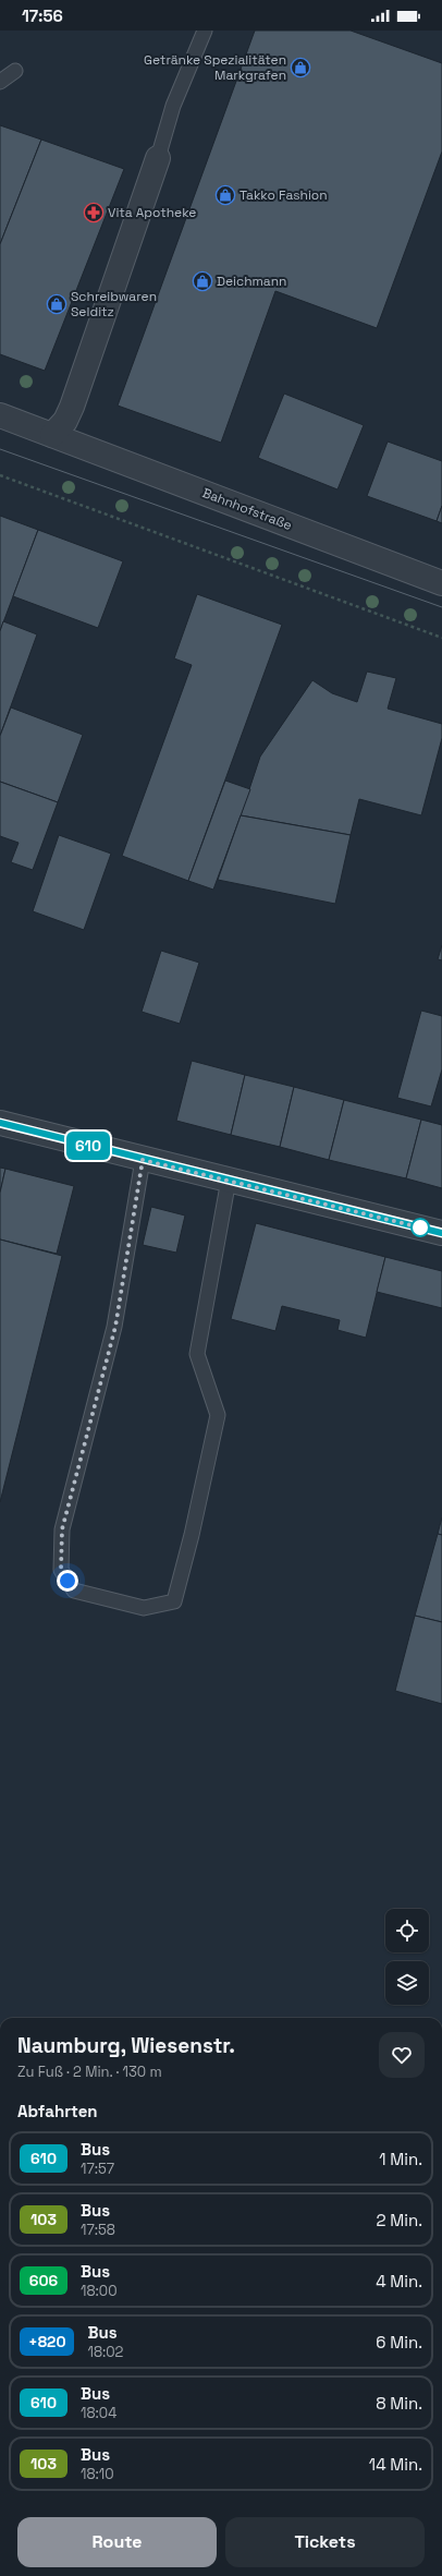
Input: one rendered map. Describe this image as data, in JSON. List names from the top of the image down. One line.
{"streets":{"street":["Bahnhofstraße"]},"places":{"shop":["Getränke Spezialitäten Markgrafen","Takko Fashion","Deichmann","Schreibwaren Selditz"],"pharmacy":["Vita Apotheke"]},"lines":["bus line 610"],"page":{"status":"17:56","on_map":"610","heading":[["Naumburg, Wiesenstr.","Zu Fuß · 2 Min. · 130 m"],"Abfahrten"],"list":[{"mark":"610","name":"Bus","note":"17:57","value":"1 Min."},{"mark":"103","name":"Bus","note":"17:58","value":"2 Min."},{"mark":"606","name":"Bus","note":"18:00","value":"4 Min."},{"mark":"+820","name":"Bus","note":"18:02","value":"6 Min."},{"mark":"610","name":"Bus","note":"18:04","value":"8 Min."},{"mark":"103","name":"Bus","note":"18:10","value":"14 Min."}],"buttons":["Route","Tickets"]}}
